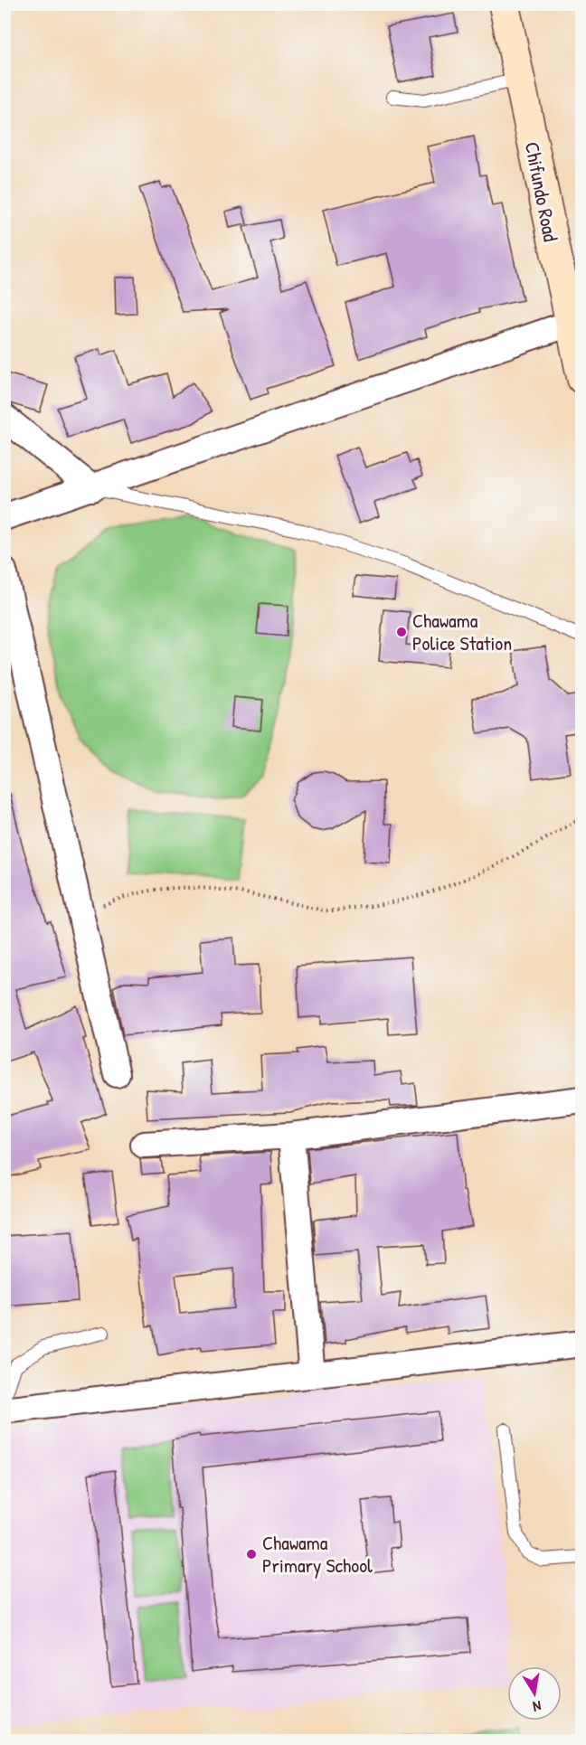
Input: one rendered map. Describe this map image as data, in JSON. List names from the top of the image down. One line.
{"streets":{"street":["Chifundo Road"]},"places":["Chawama Police Station","Chawama Primary School"],"north":"bottom"}
